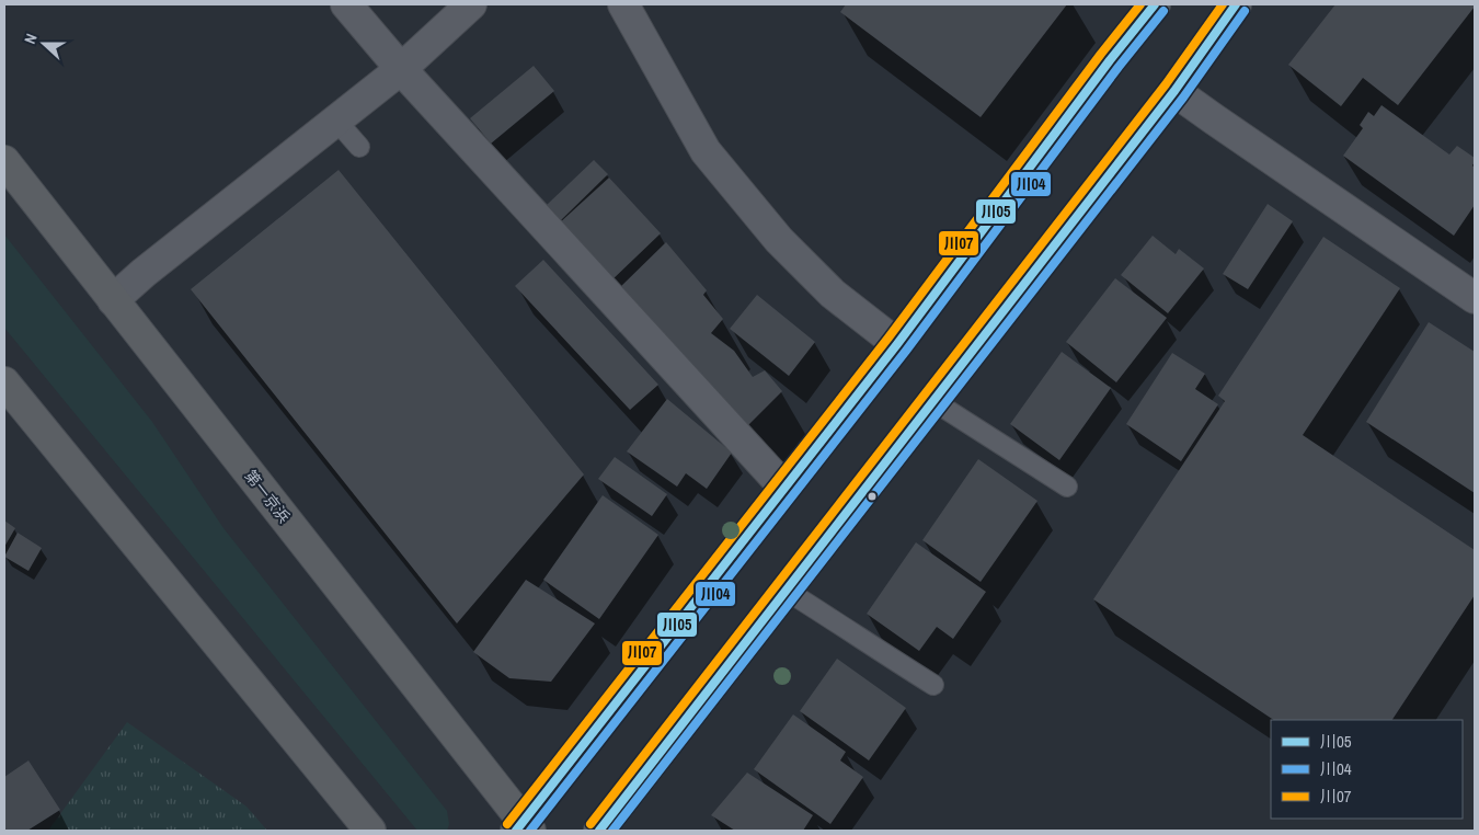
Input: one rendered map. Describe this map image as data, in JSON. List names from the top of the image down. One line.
{"streets":{"highway":["第一京浜"]},"lines":["transit line 川05","transit line 川07","transit line 川04"],"legend":["川05","川04","川07"],"north":"left"}
